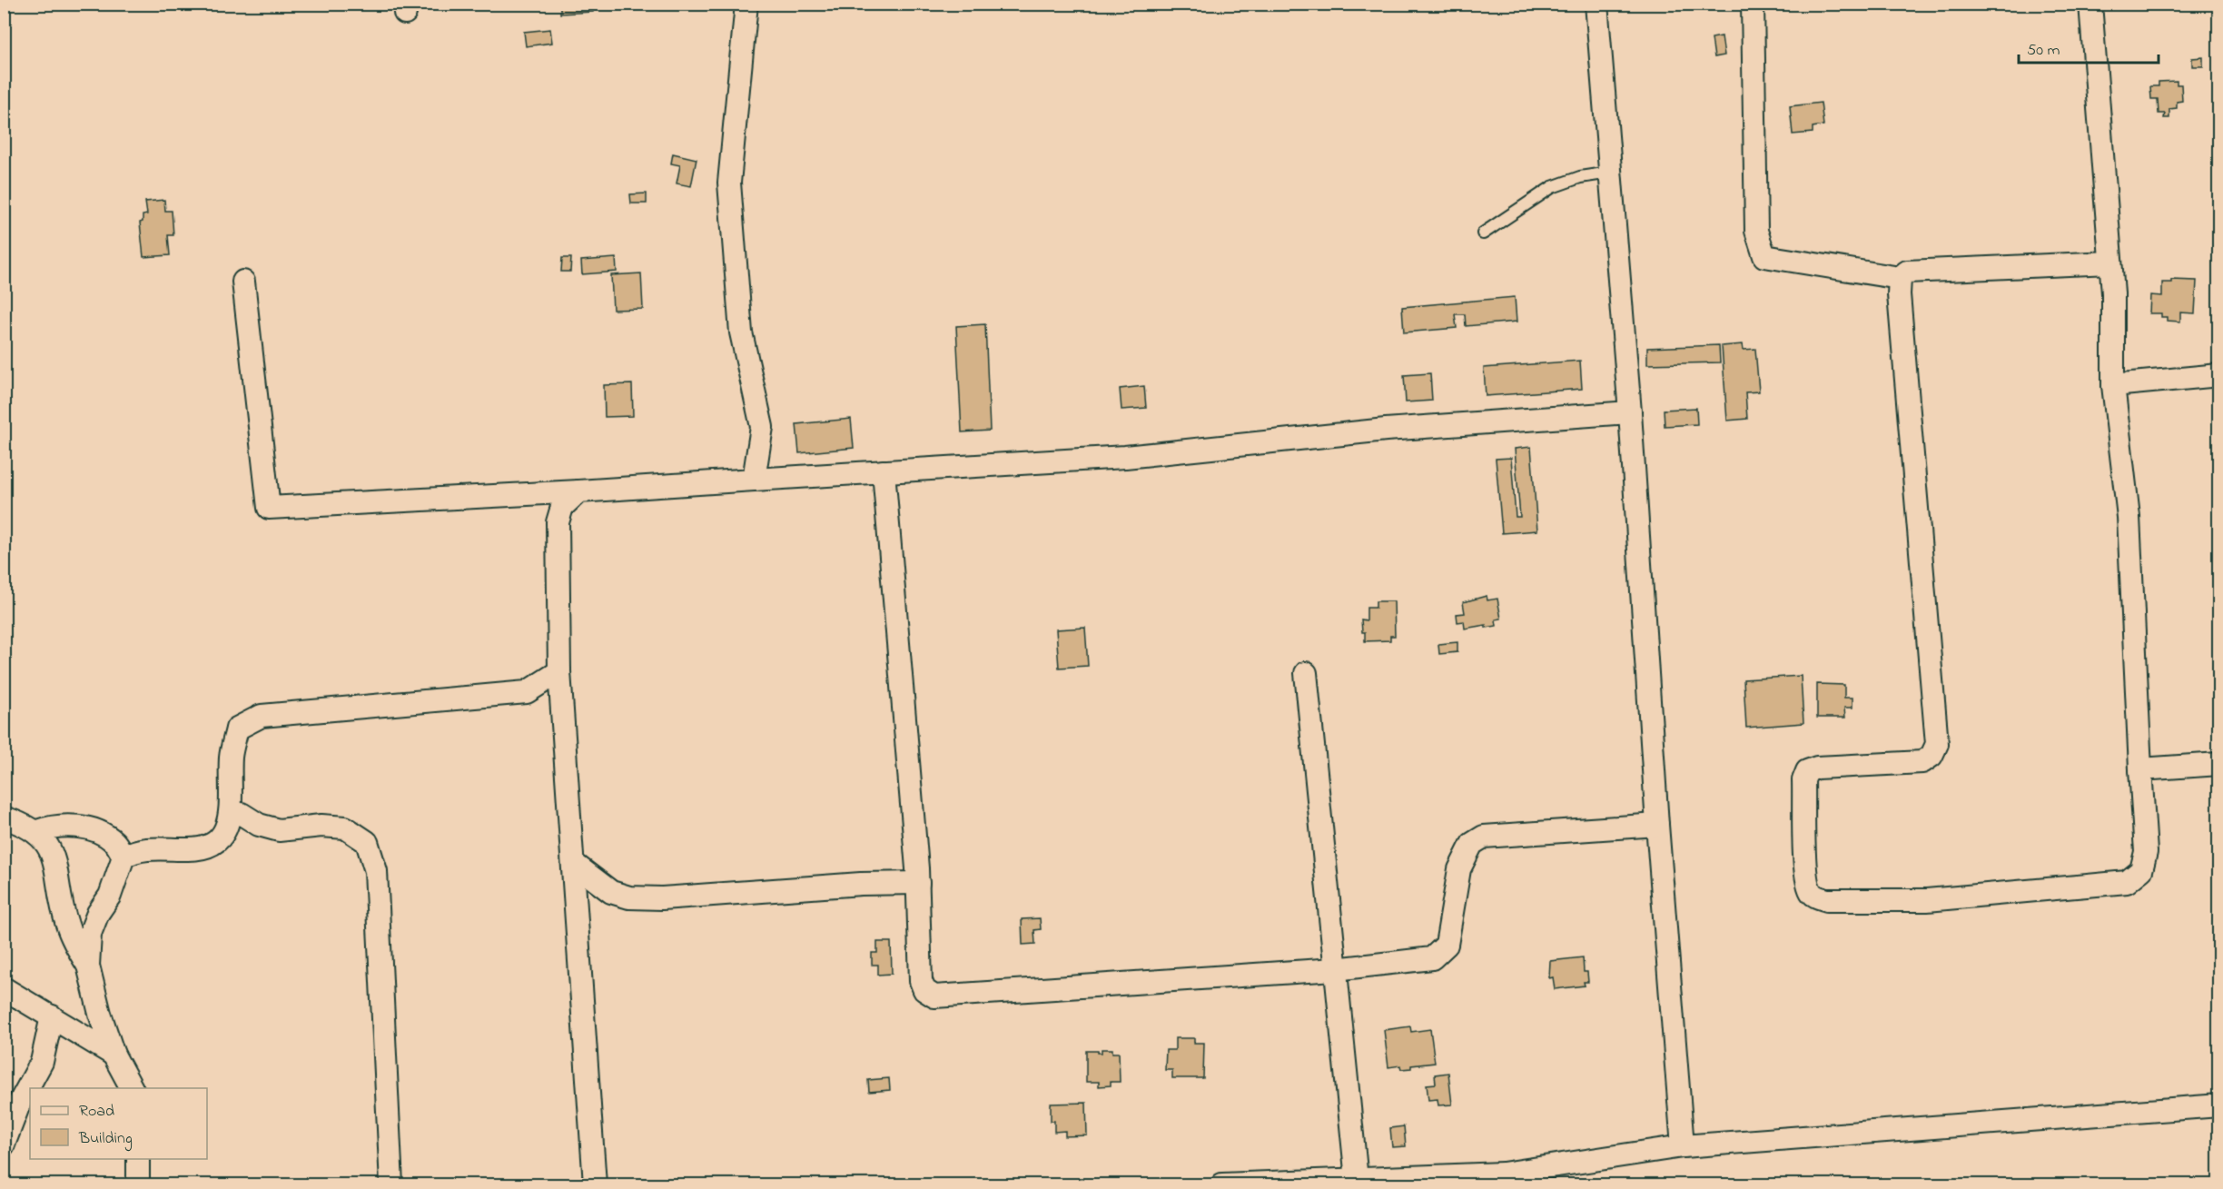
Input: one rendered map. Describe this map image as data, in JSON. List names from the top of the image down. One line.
{"legend":["Road","Building"],"scale_bar":"50 m"}
